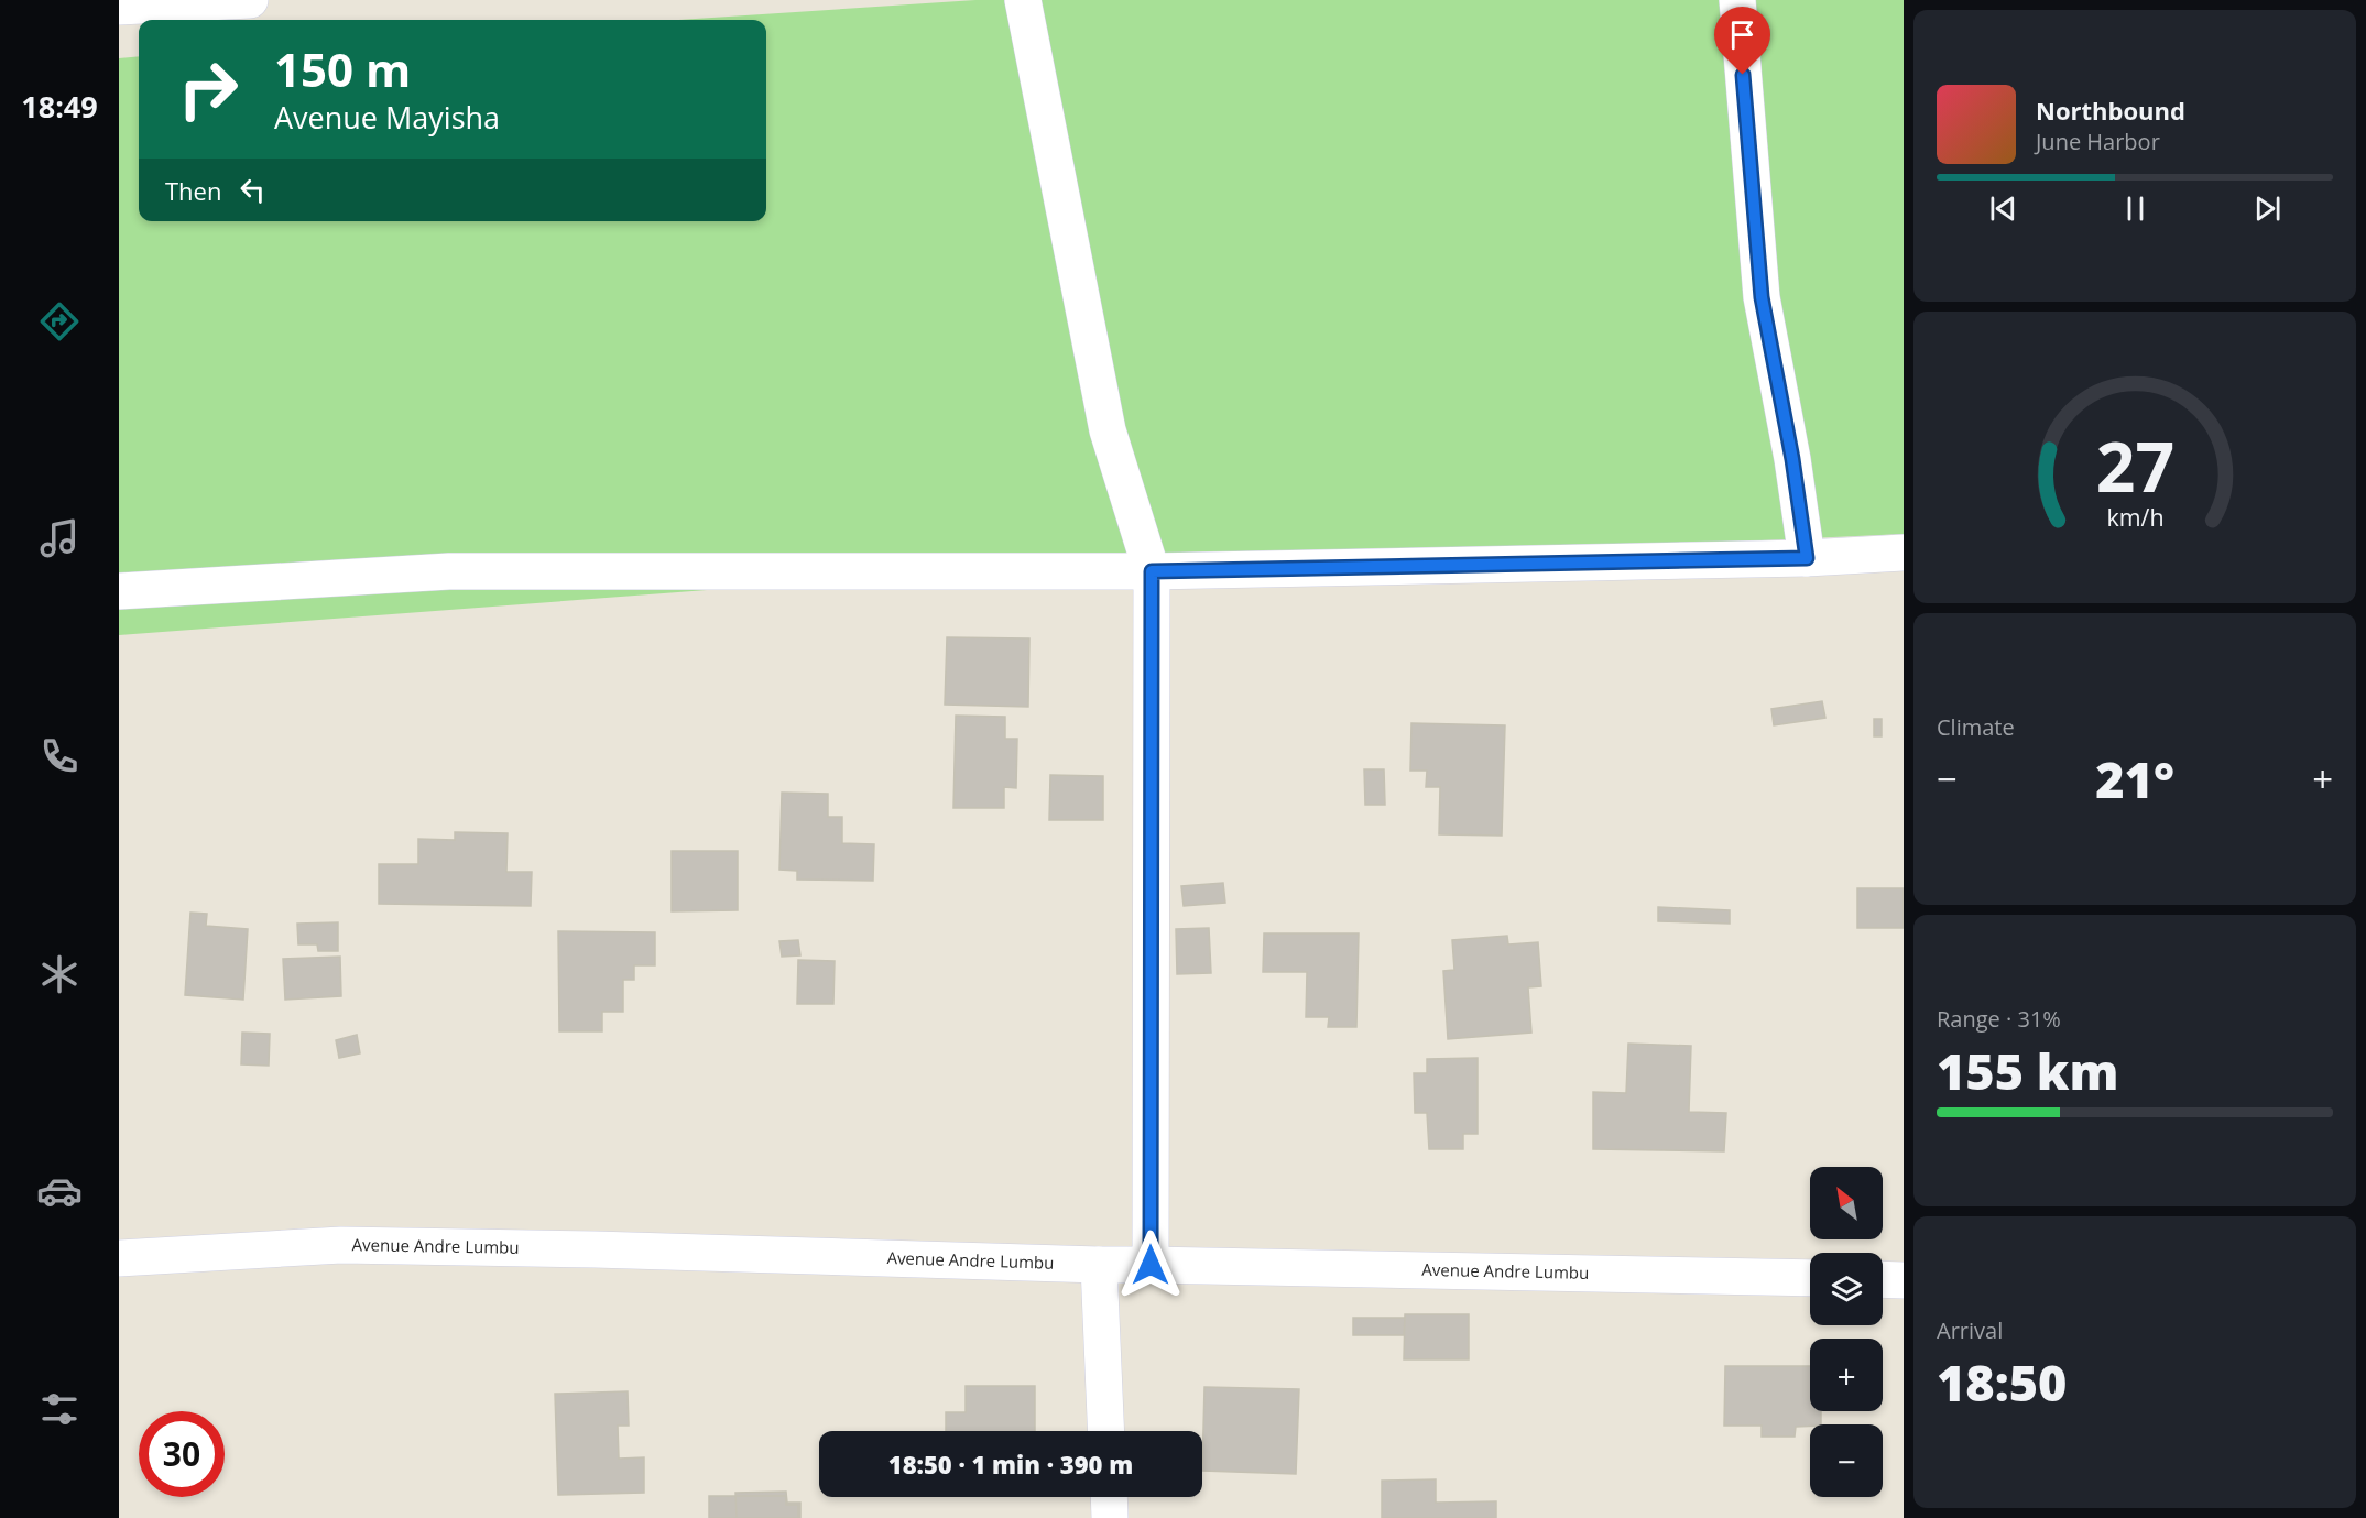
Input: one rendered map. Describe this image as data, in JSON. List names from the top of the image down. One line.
{"streets":{"street":["Avenue Andre Lumbu"]},"north":"top left","page":{"tabs":"18:49","turn":["150 m","Avenue Mayisha"],"song":["Northbound","June Harbor"],"then":"Then","tile":["Climate",["Range · 31%","155 km"],["Arrival","18:50"]],"heat":["−","21°","+"],"map_buttons":["+","−"],"limit":"30","trip":"18:50 · 1 min · 390 m","gauge":["27","km/h"]}}
